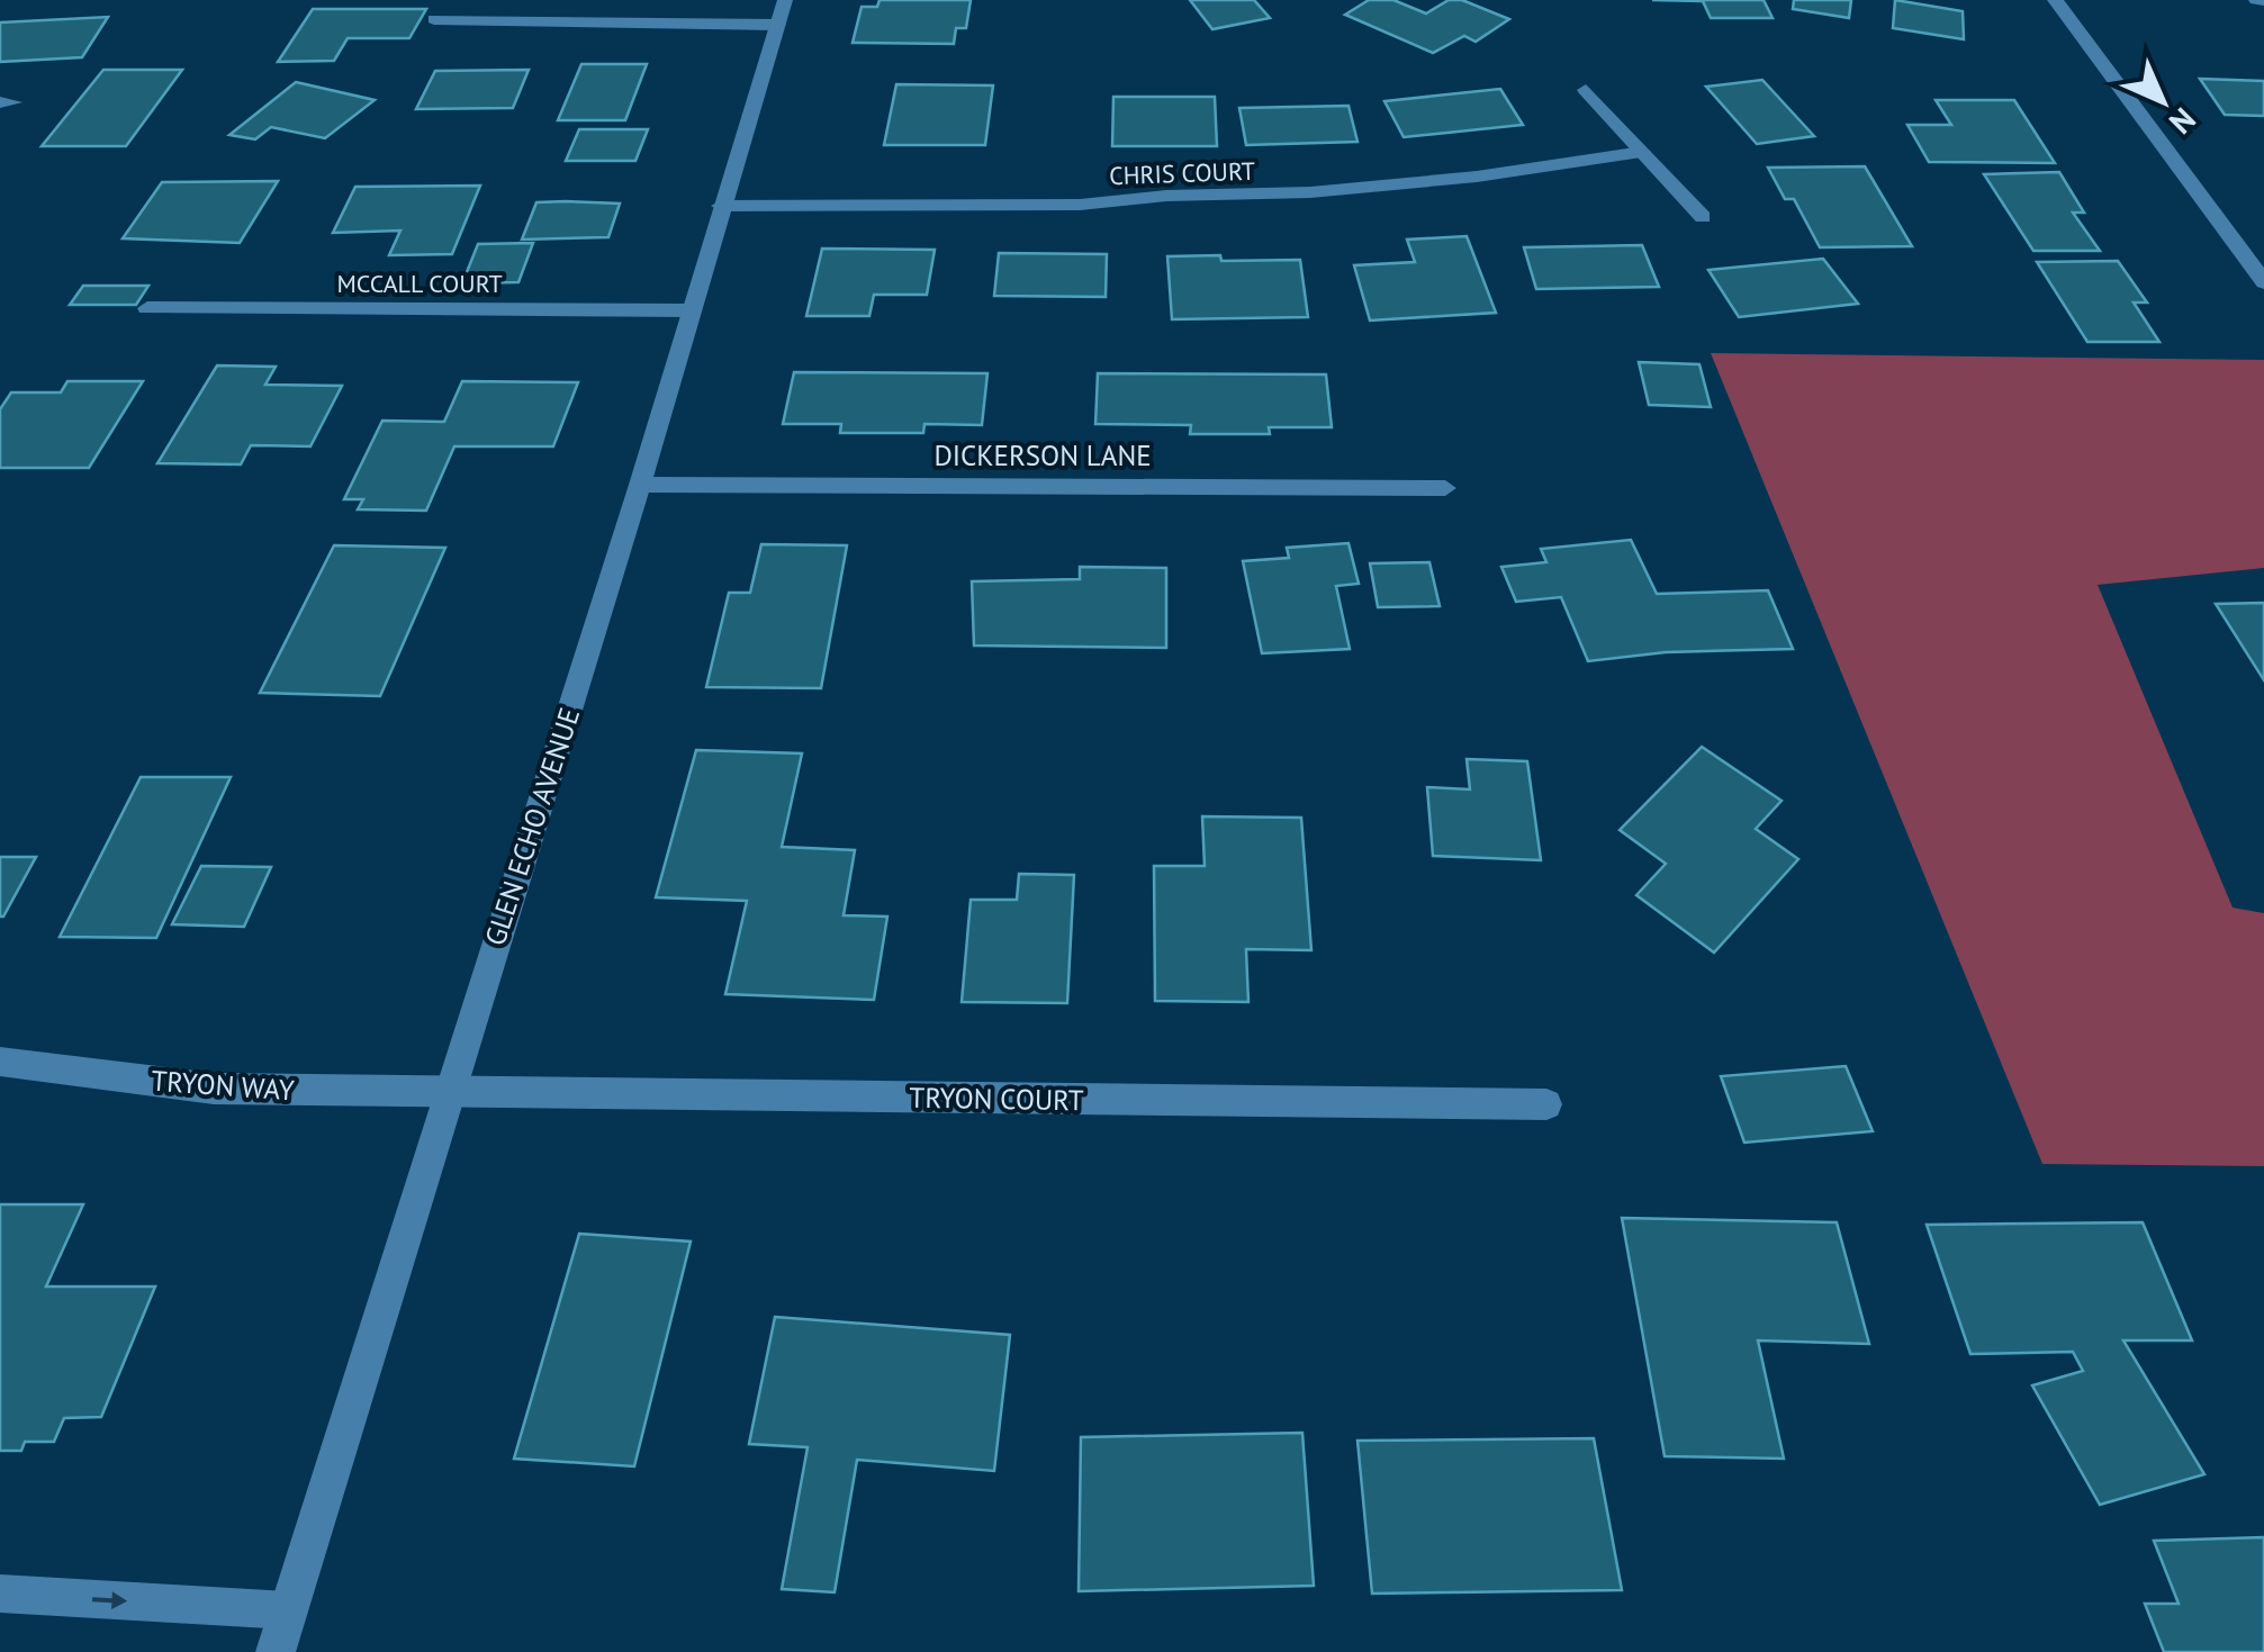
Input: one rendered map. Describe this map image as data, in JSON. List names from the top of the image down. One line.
{"streets":{"street":["CHRIS COURT","MCCALL COURT","DICKERSON LANE","GLEN ECHO AVENUE","TRYON WAY","TRYON COURT"]},"crossings":[["CHRIS COURT","GLEN ECHO AVENUE"],["MCCALL COURT","GLEN ECHO AVENUE"],["DICKERSON LANE","GLEN ECHO AVENUE"],["GLEN ECHO AVENUE","TRYON WAY"],["GLEN ECHO AVENUE","TRYON COURT"],["TRYON WAY","TRYON COURT"]],"north":"bottom right"}
